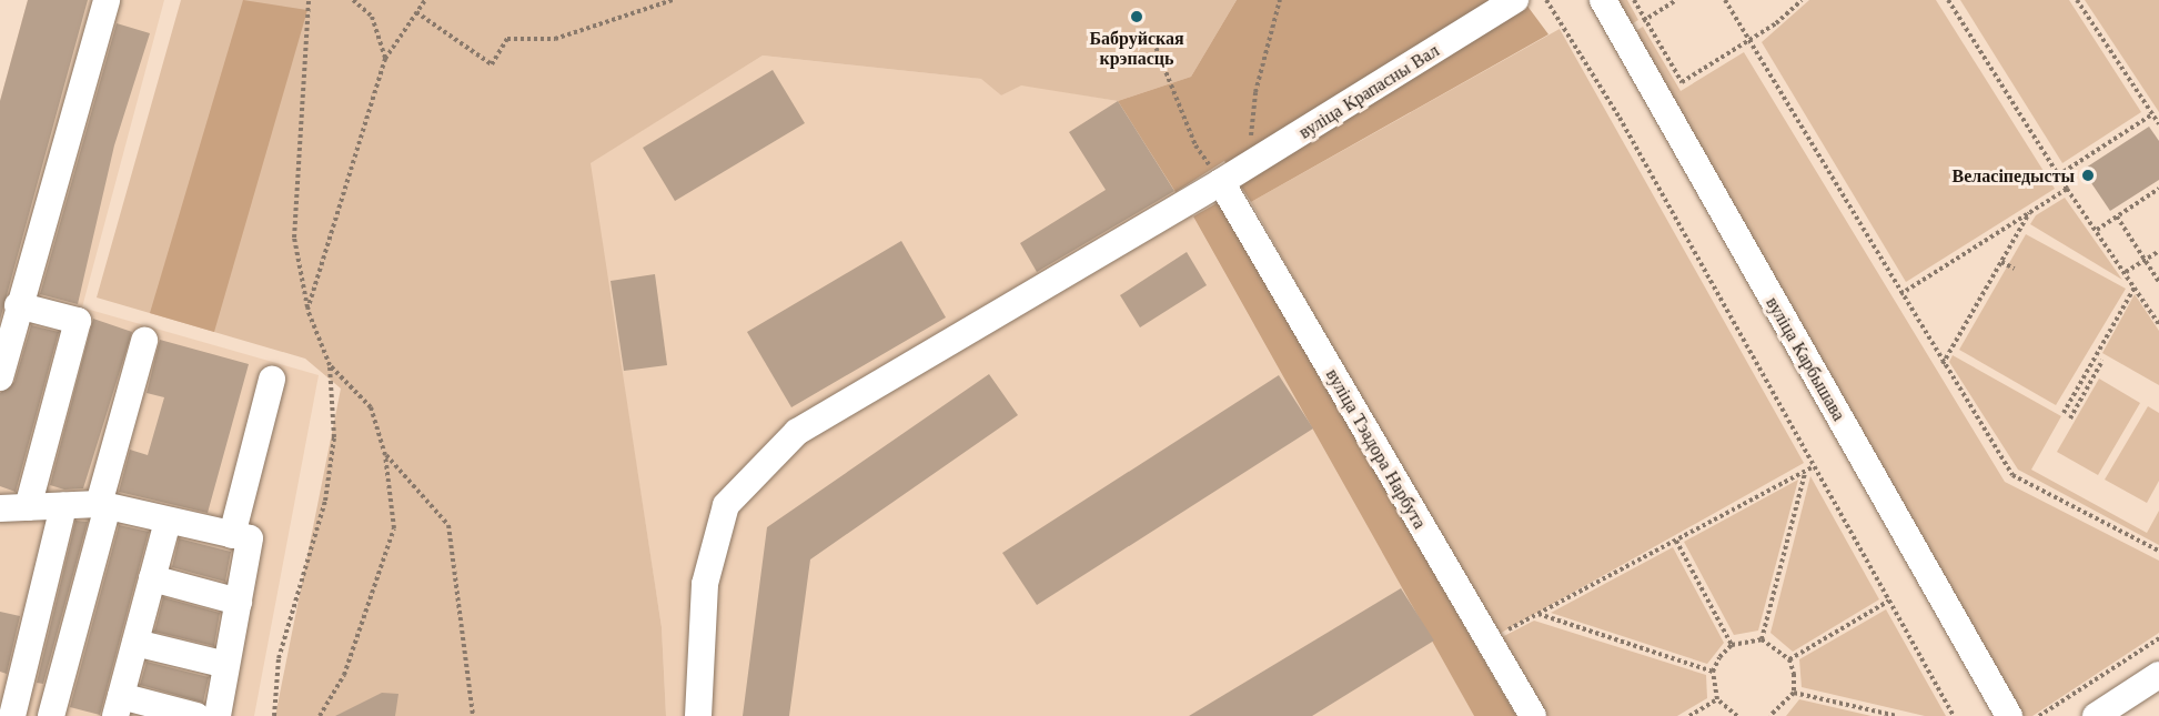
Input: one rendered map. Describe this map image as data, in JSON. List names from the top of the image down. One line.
{"streets":{"street":["вуліца Крапасны Вал","вуліца Карбышава","вуліца Тэадора Нарбута"]},"crossings":[["вуліца Крапасны Вал","вуліца Тэадора Нарбута"]],"places":["Бабруйская крэпасць","Веласіпедысты"]}
